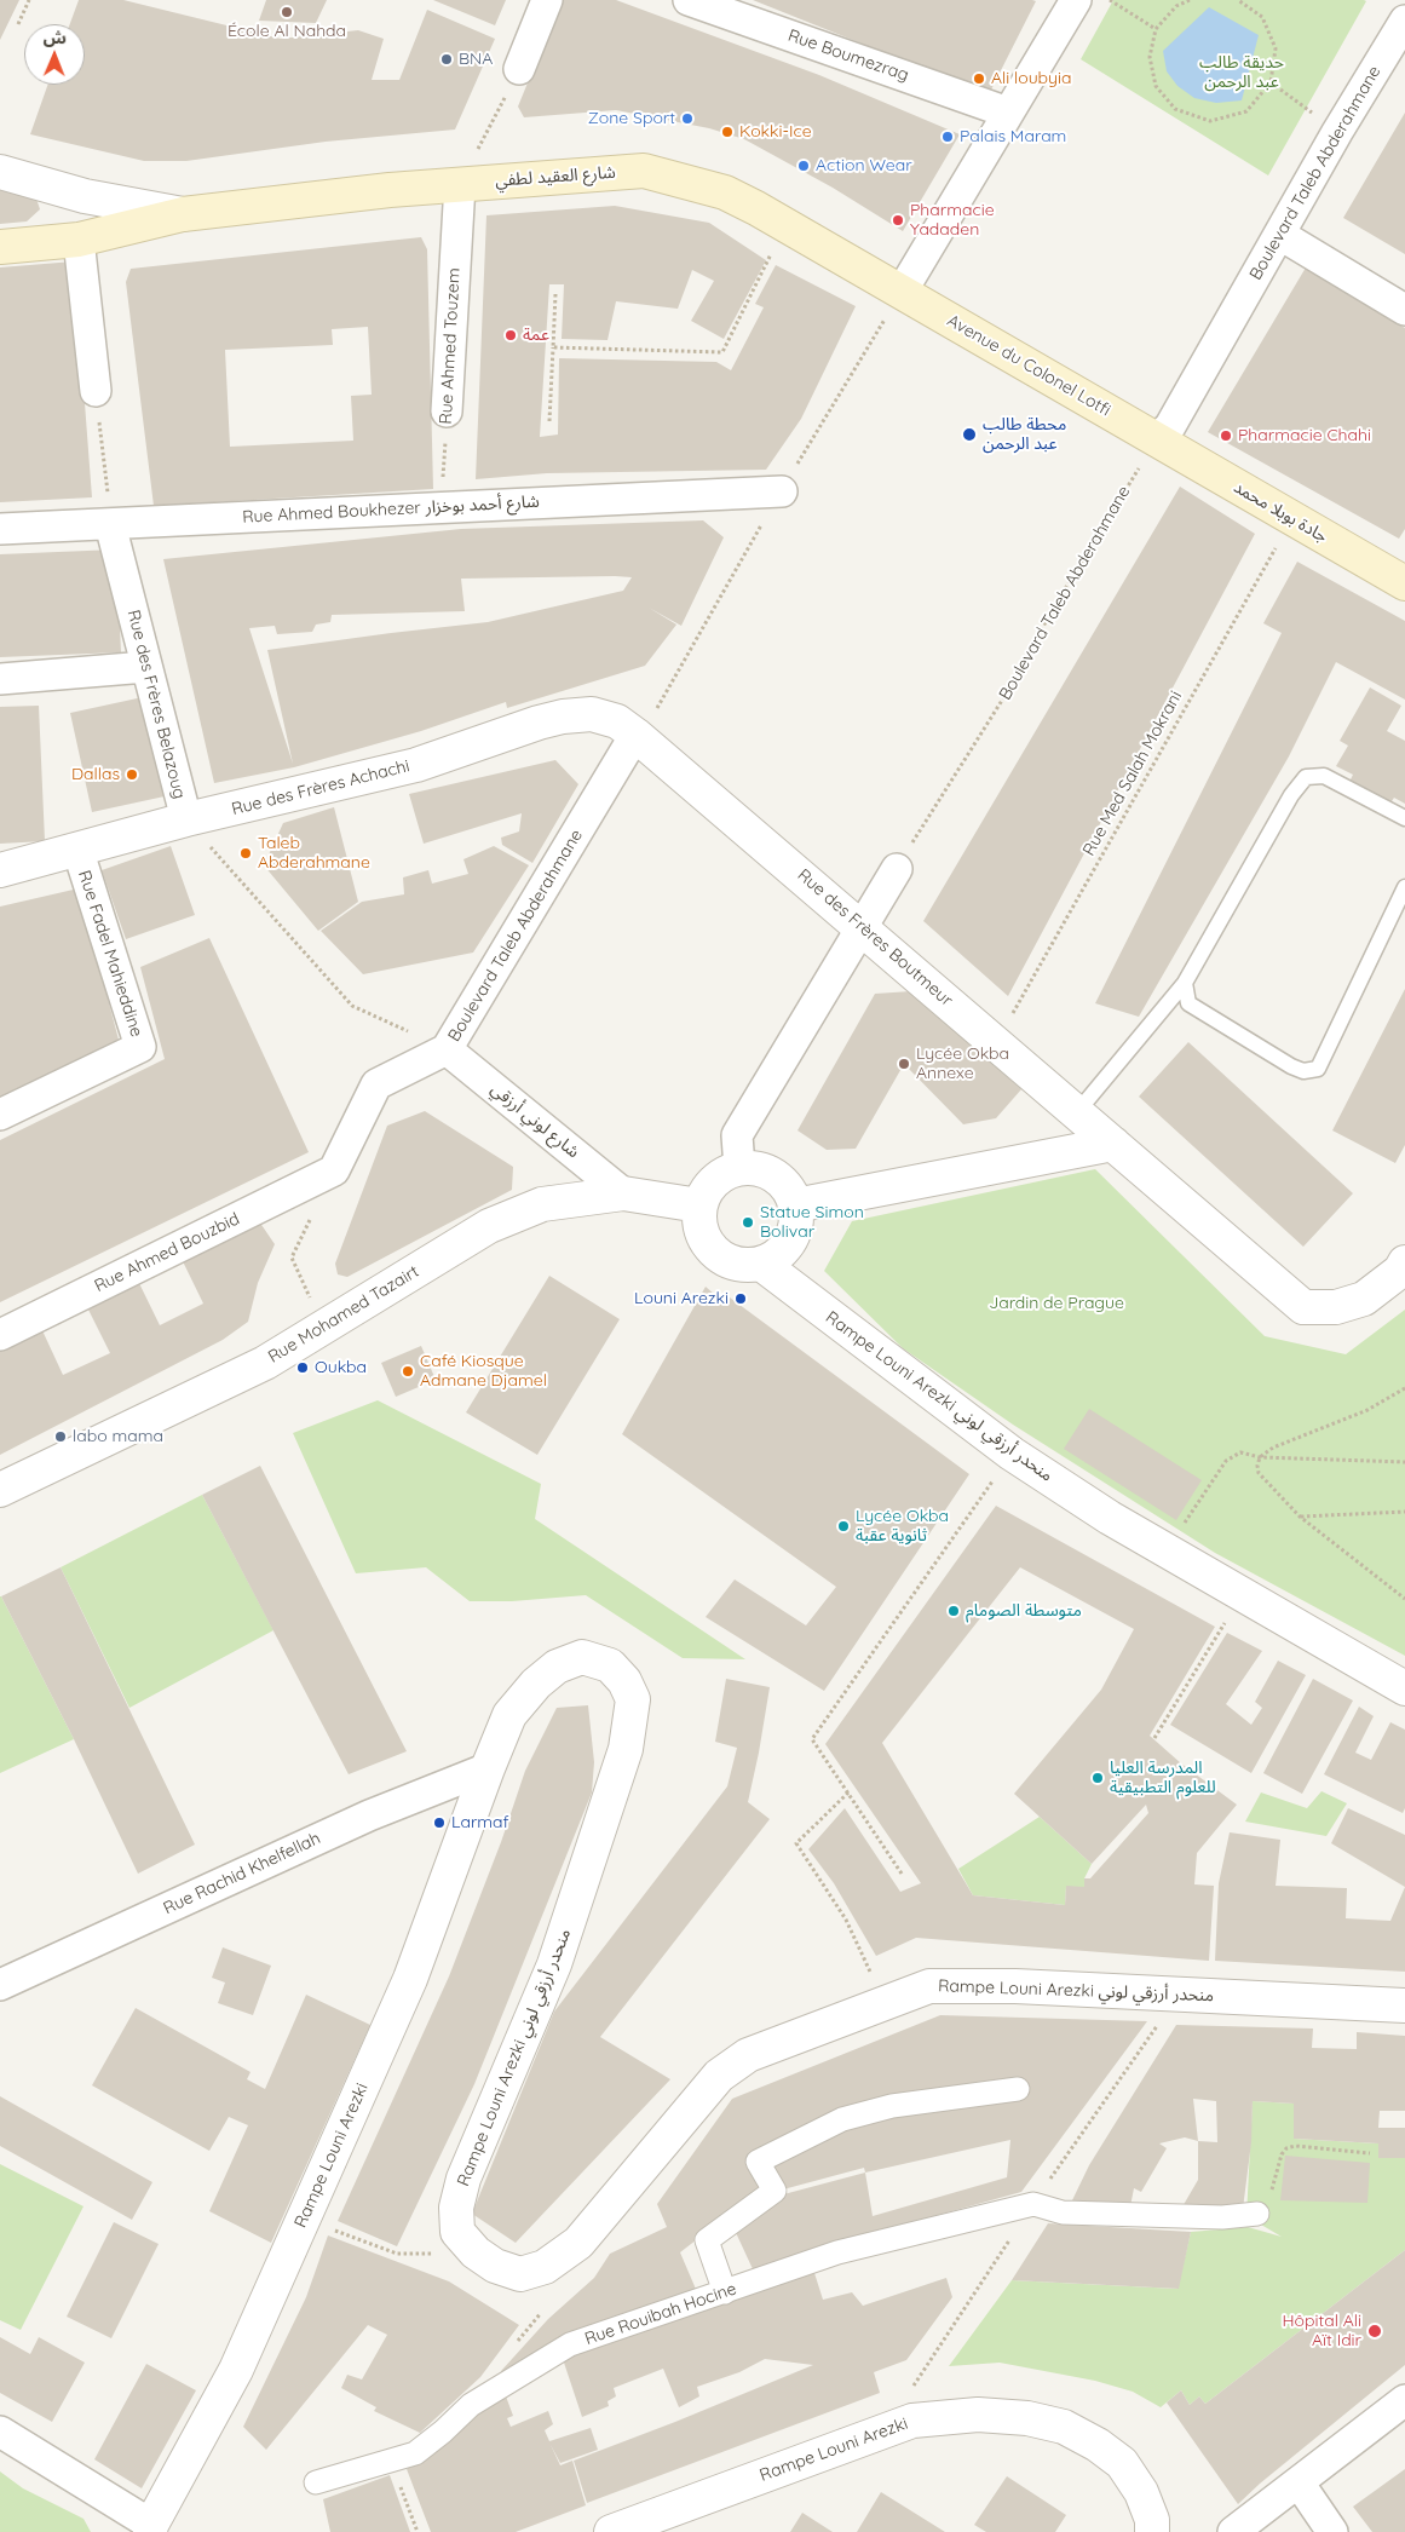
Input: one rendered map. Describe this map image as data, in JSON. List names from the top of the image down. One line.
{"streets":{"main road":["شارع العقيد لطفي","Avenue du Colonel Lotfi","جادة بوبلا محمد"],"street":["Rue Boumezrag","Boulevard Taleb Abderahmane","Rue Ahmed Touzem","Rue Ahmed Boukhezer شارع أحمد بوخزار","Rue des Frères Belazoug","Rue des Frères Achachi","Rue des Frères Boutmeur","Rue Fadel Mahieddine","شارع لوني أرزقي","Rue Ahmed Bouzbid","Rue Mohamed Tazairt","Rampe Louni Arezki منحدر أرزقي لوني","Rue Rachid Khelfellah","Rampe Louni Arezki","Rue Rouibah Hocine"],"path":["Rue Med Salah Mokrani"]},"crossings":[["Boulevard Taleb Abderahmane","Avenue du Colonel Lotfi"],["Boulevard Taleb Abderahmane","جادة بوبلا محمد"],["Boulevard Taleb Abderahmane","Rue des Frères Belazoug"],["Boulevard Taleb Abderahmane","Rue des Frères Achachi"],["Boulevard Taleb Abderahmane","Rue des Frères Boutmeur"],["Boulevard Taleb Abderahmane","شارع لوني أرزقي"],["Boulevard Taleb Abderahmane","Rue Ahmed Bouzbid"],["شارع العقيد لطفي","Rue Ahmed Touzem"],["شارع العقيد لطفي","Avenue du Colonel Lotfi"],["Rue Ahmed Touzem","Rue Ahmed Boukhezer شارع أحمد بوخزار"],["Avenue du Colonel Lotfi","جادة بوبلا محمد"],["Rue Ahmed Boukhezer شارع أحمد بوخزار","Rue des Frères Belazoug"],["جادة بوبلا محمد","Rue Med Salah Mokrani"],["Rue des Frères Belazoug","Rue des Frères Achachi"],["Rue des Frères Belazoug","شارع لوني أرزقي"],["Rue Med Salah Mokrani","Rue des Frères Boutmeur"],["Rue des Frères Achachi","Rue des Frères Boutmeur"],["Rue des Frères Achachi","Rue Fadel Mahieddine"],["شارع لوني أرزقي","Rue Mohamed Tazairt"],["Rue Mohamed Tazairt","Rampe Louni Arezki منحدر أرزقي لوني"],["Rampe Louni Arezki منحدر أرزقي لوني","Rue Rachid Khelfellah"],["Rampe Louni Arezki منحدر أرزقي لوني","Rampe Louni Arezki"],["Rue Rachid Khelfellah","Rampe Louni Arezki"]],"parks":["حديقة طالب عبد الرحمن","Jardin de Prague"],"places":["École Al Nahda","BNA","Ali loubyia","Zone Sport","Kokki-Ice","Palais Maram","Action Wear","Pharmacie Yadaden","عمة","محطة طالب عبد الرحمن","Pharmacie Chahi","Dallas","Taleb Abderahmane","Lycée Okba Annexe","Statue Simon Bolivar","Louni Arezki","Oukba","Café Kiosque Admane Djamel","labo mama","Lycée Okba ثانوية عقبة","متوسطة الصومام","المدرسة العليا للعلوم التطبيقية","Larmaf","Hôpital Ali Aït Idir"],"north":"top"}
